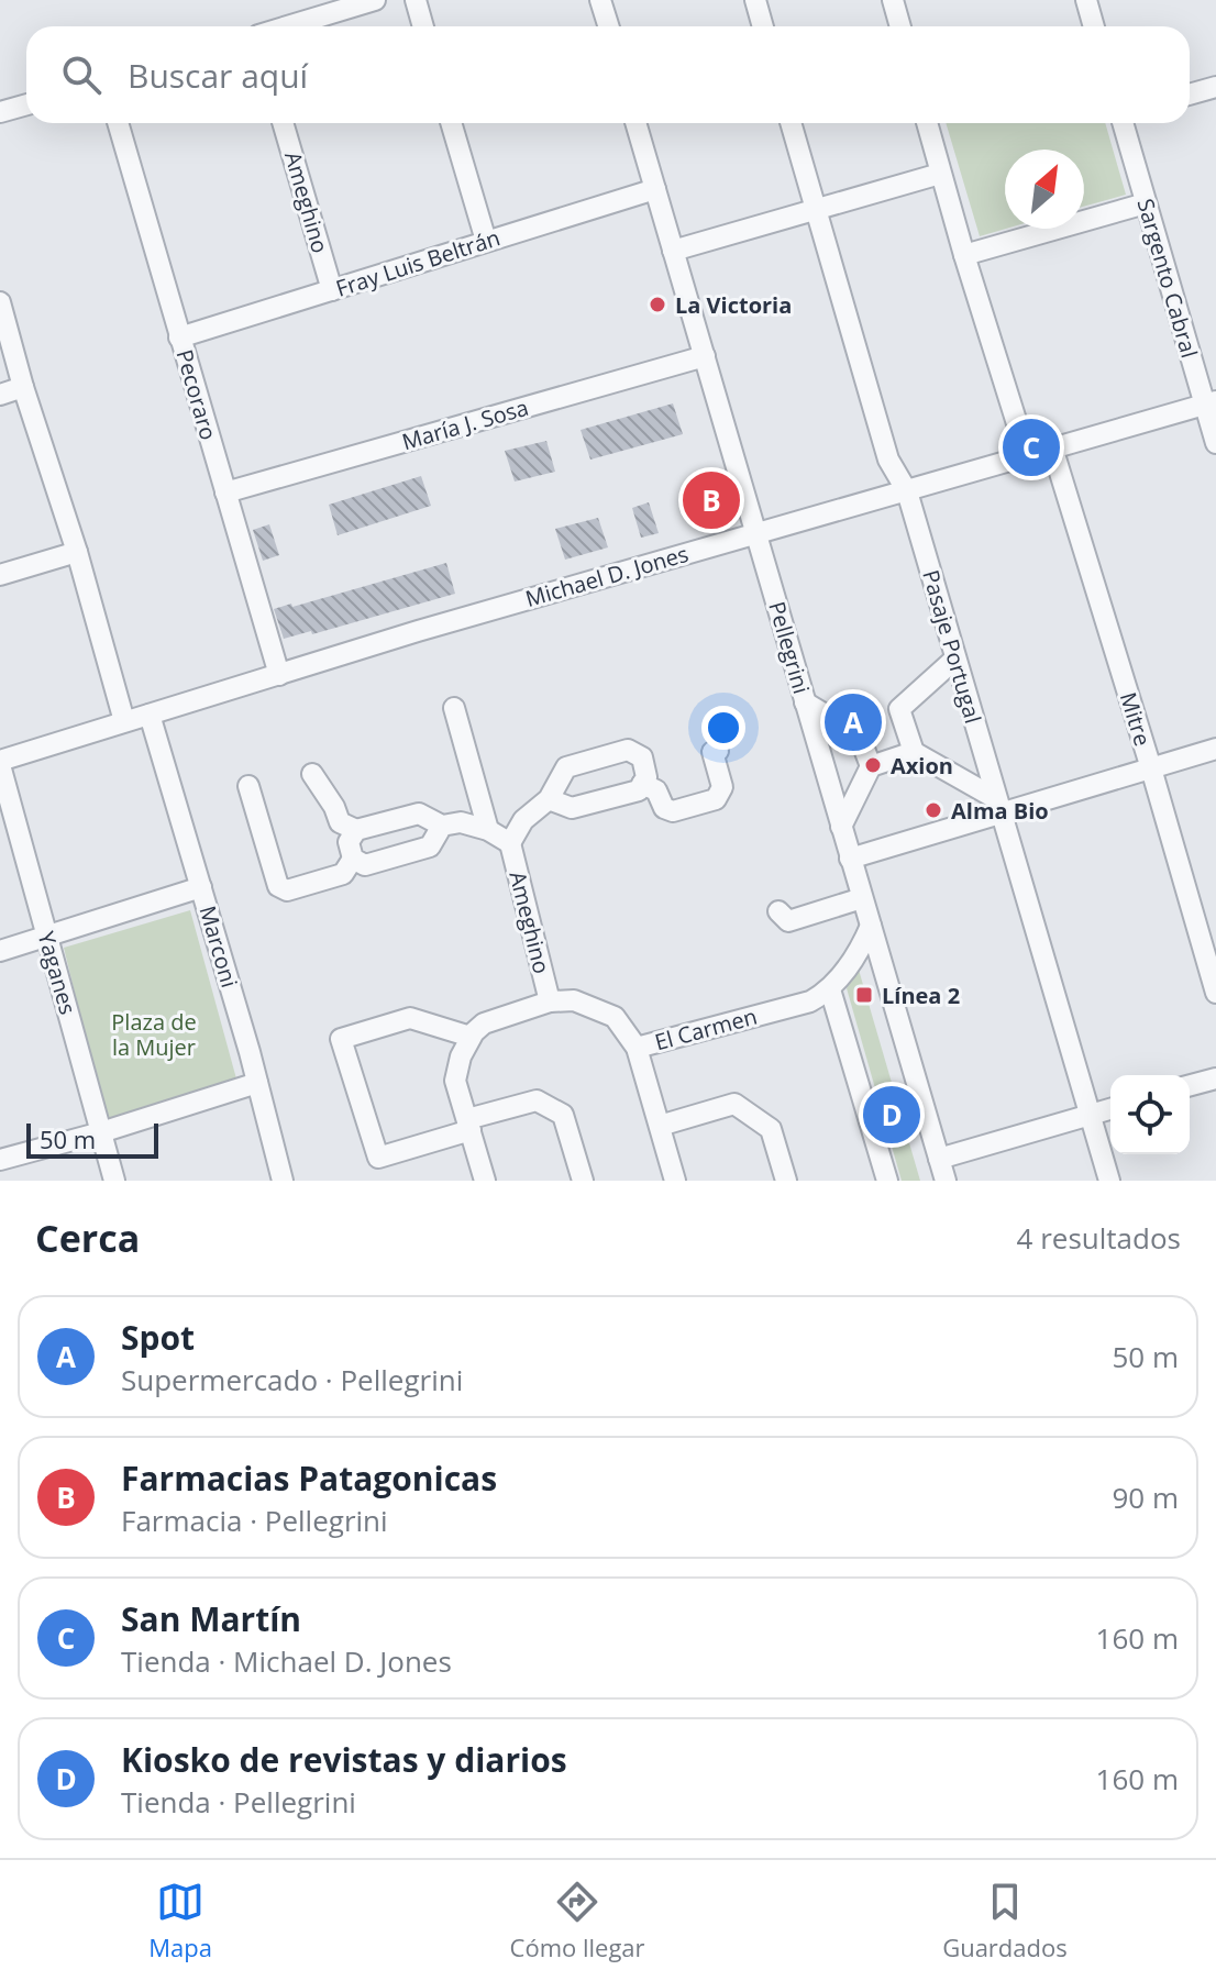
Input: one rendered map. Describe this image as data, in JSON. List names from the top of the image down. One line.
{"streets":{"street":["Ameghino","Fray Luis Beltrán","Sargento Cabral","Pecoraro","María J. Sosa","Michael D. Jones","Pasaje Portugal","Pellegrini","Mitre","Marconi","Yaganes","El Carmen"]},"crossings":[["Ameghino","Fray Luis Beltrán"],["Ameghino","El Carmen"],["Fray Luis Beltrán","Pecoraro"],["Fray Luis Beltrán","Pellegrini"],["Sargento Cabral","Michael D. Jones"],["Pecoraro","María J. Sosa"],["Pecoraro","Michael D. Jones"],["María J. Sosa","Pellegrini"],["Michael D. Jones","Pasaje Portugal"],["Michael D. Jones","Pellegrini"],["Michael D. Jones","Mitre"],["Michael D. Jones","Marconi"],["Michael D. Jones","Yaganes"],["Pellegrini","El Carmen"]],"parks":["Plaza de la Mujer"],"places":{"other":["La Victoria","Axion","Alma Bio"],"transit":["Línea 2"]},"scale_bar":"50 m","north":"top right","page":{"search":"Buscar aquí","pins":["C","B","A","D"],"scale":"50 m","heading":["Cerca","4 resultados"],"list":[{"mark":"A","name":"Spot","note":"Supermercado · Pellegrini","value":"50 m"},{"mark":"B","name":"Farmacias Patagonicas","note":"Farmacia · Pellegrini","value":"90 m"},{"mark":"C","name":"San Martín","note":"Tienda · Michael D. Jones","value":"160 m"},{"mark":"D","name":"Kiosko de revistas y diarios","note":"Tienda · Pellegrini","value":"160 m"}],"nav":["Mapa","Cómo llegar","Guardados"]}}
